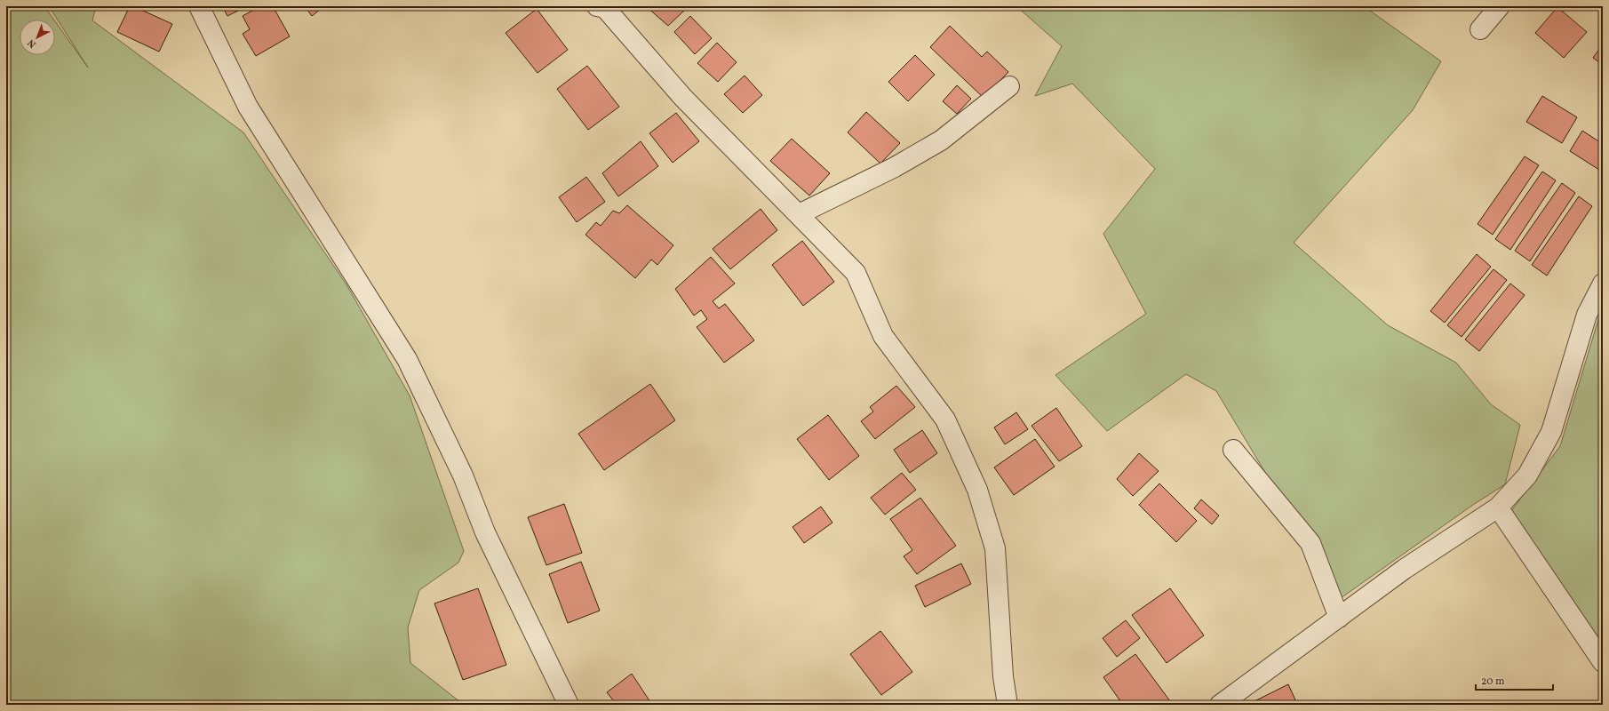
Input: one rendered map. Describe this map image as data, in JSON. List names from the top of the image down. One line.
{"scale_bar":"20 m","north":"bottom left"}
